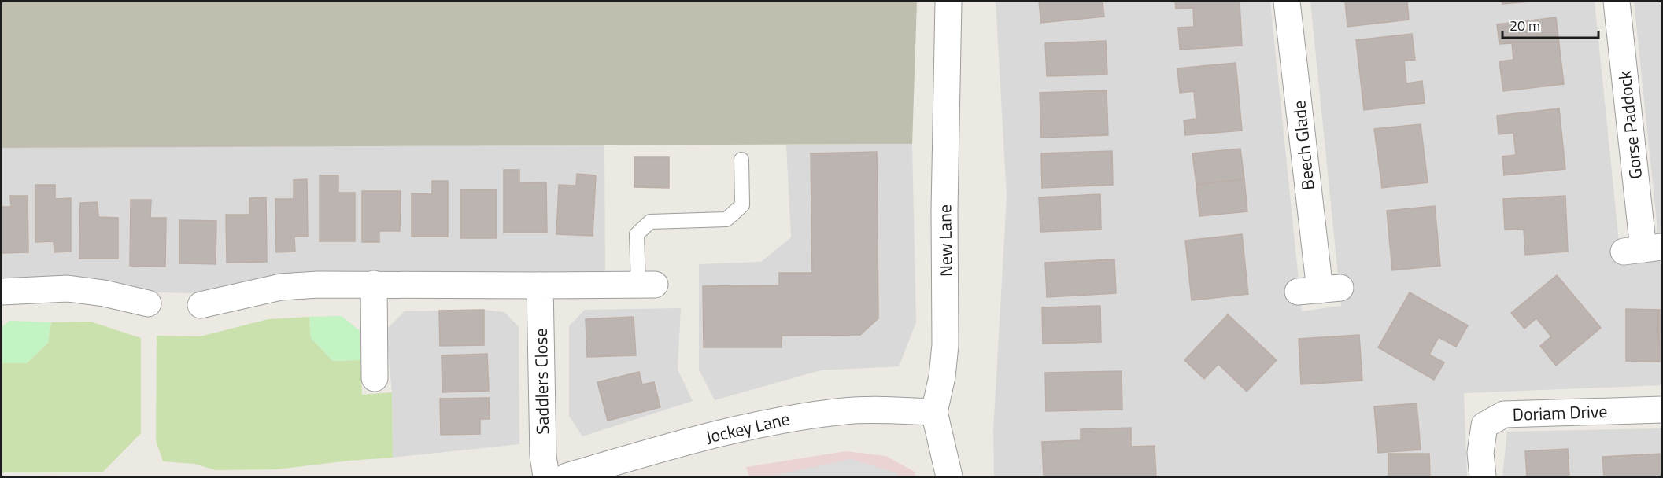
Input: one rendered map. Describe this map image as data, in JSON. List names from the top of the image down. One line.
{"streets":{"street":["Gorse Paddock","Beech Glade","New Lane","Saddlers Close","Doriam Drive","Jockey Lane"]},"crossings":[["New Lane","Jockey Lane"]],"scale_bar":"20 m"}
